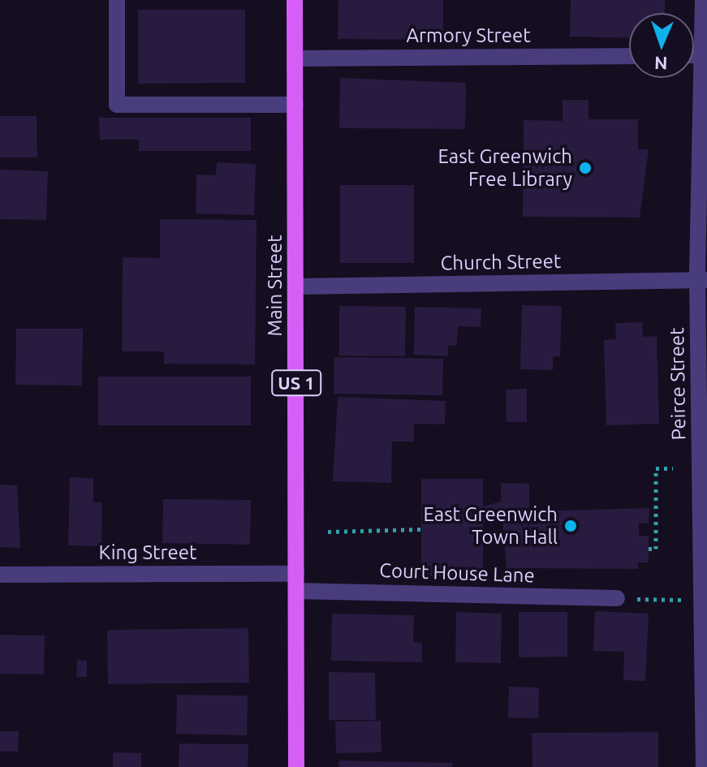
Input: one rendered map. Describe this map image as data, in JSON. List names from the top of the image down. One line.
{"streets":{"main road":["Main Street","US 1"],"street":["Armory Street","Church Street","Peirce Street","King Street","Court House Lane"]},"crossings":[["Armory Street","Main Street"],["Church Street","Main Street"],["Church Street","Peirce Street"],["Main Street","King Street"],["Main Street","Court House Lane"]],"places":["East Greenwich Free Library","East Greenwich Town Hall"],"north":"bottom"}
